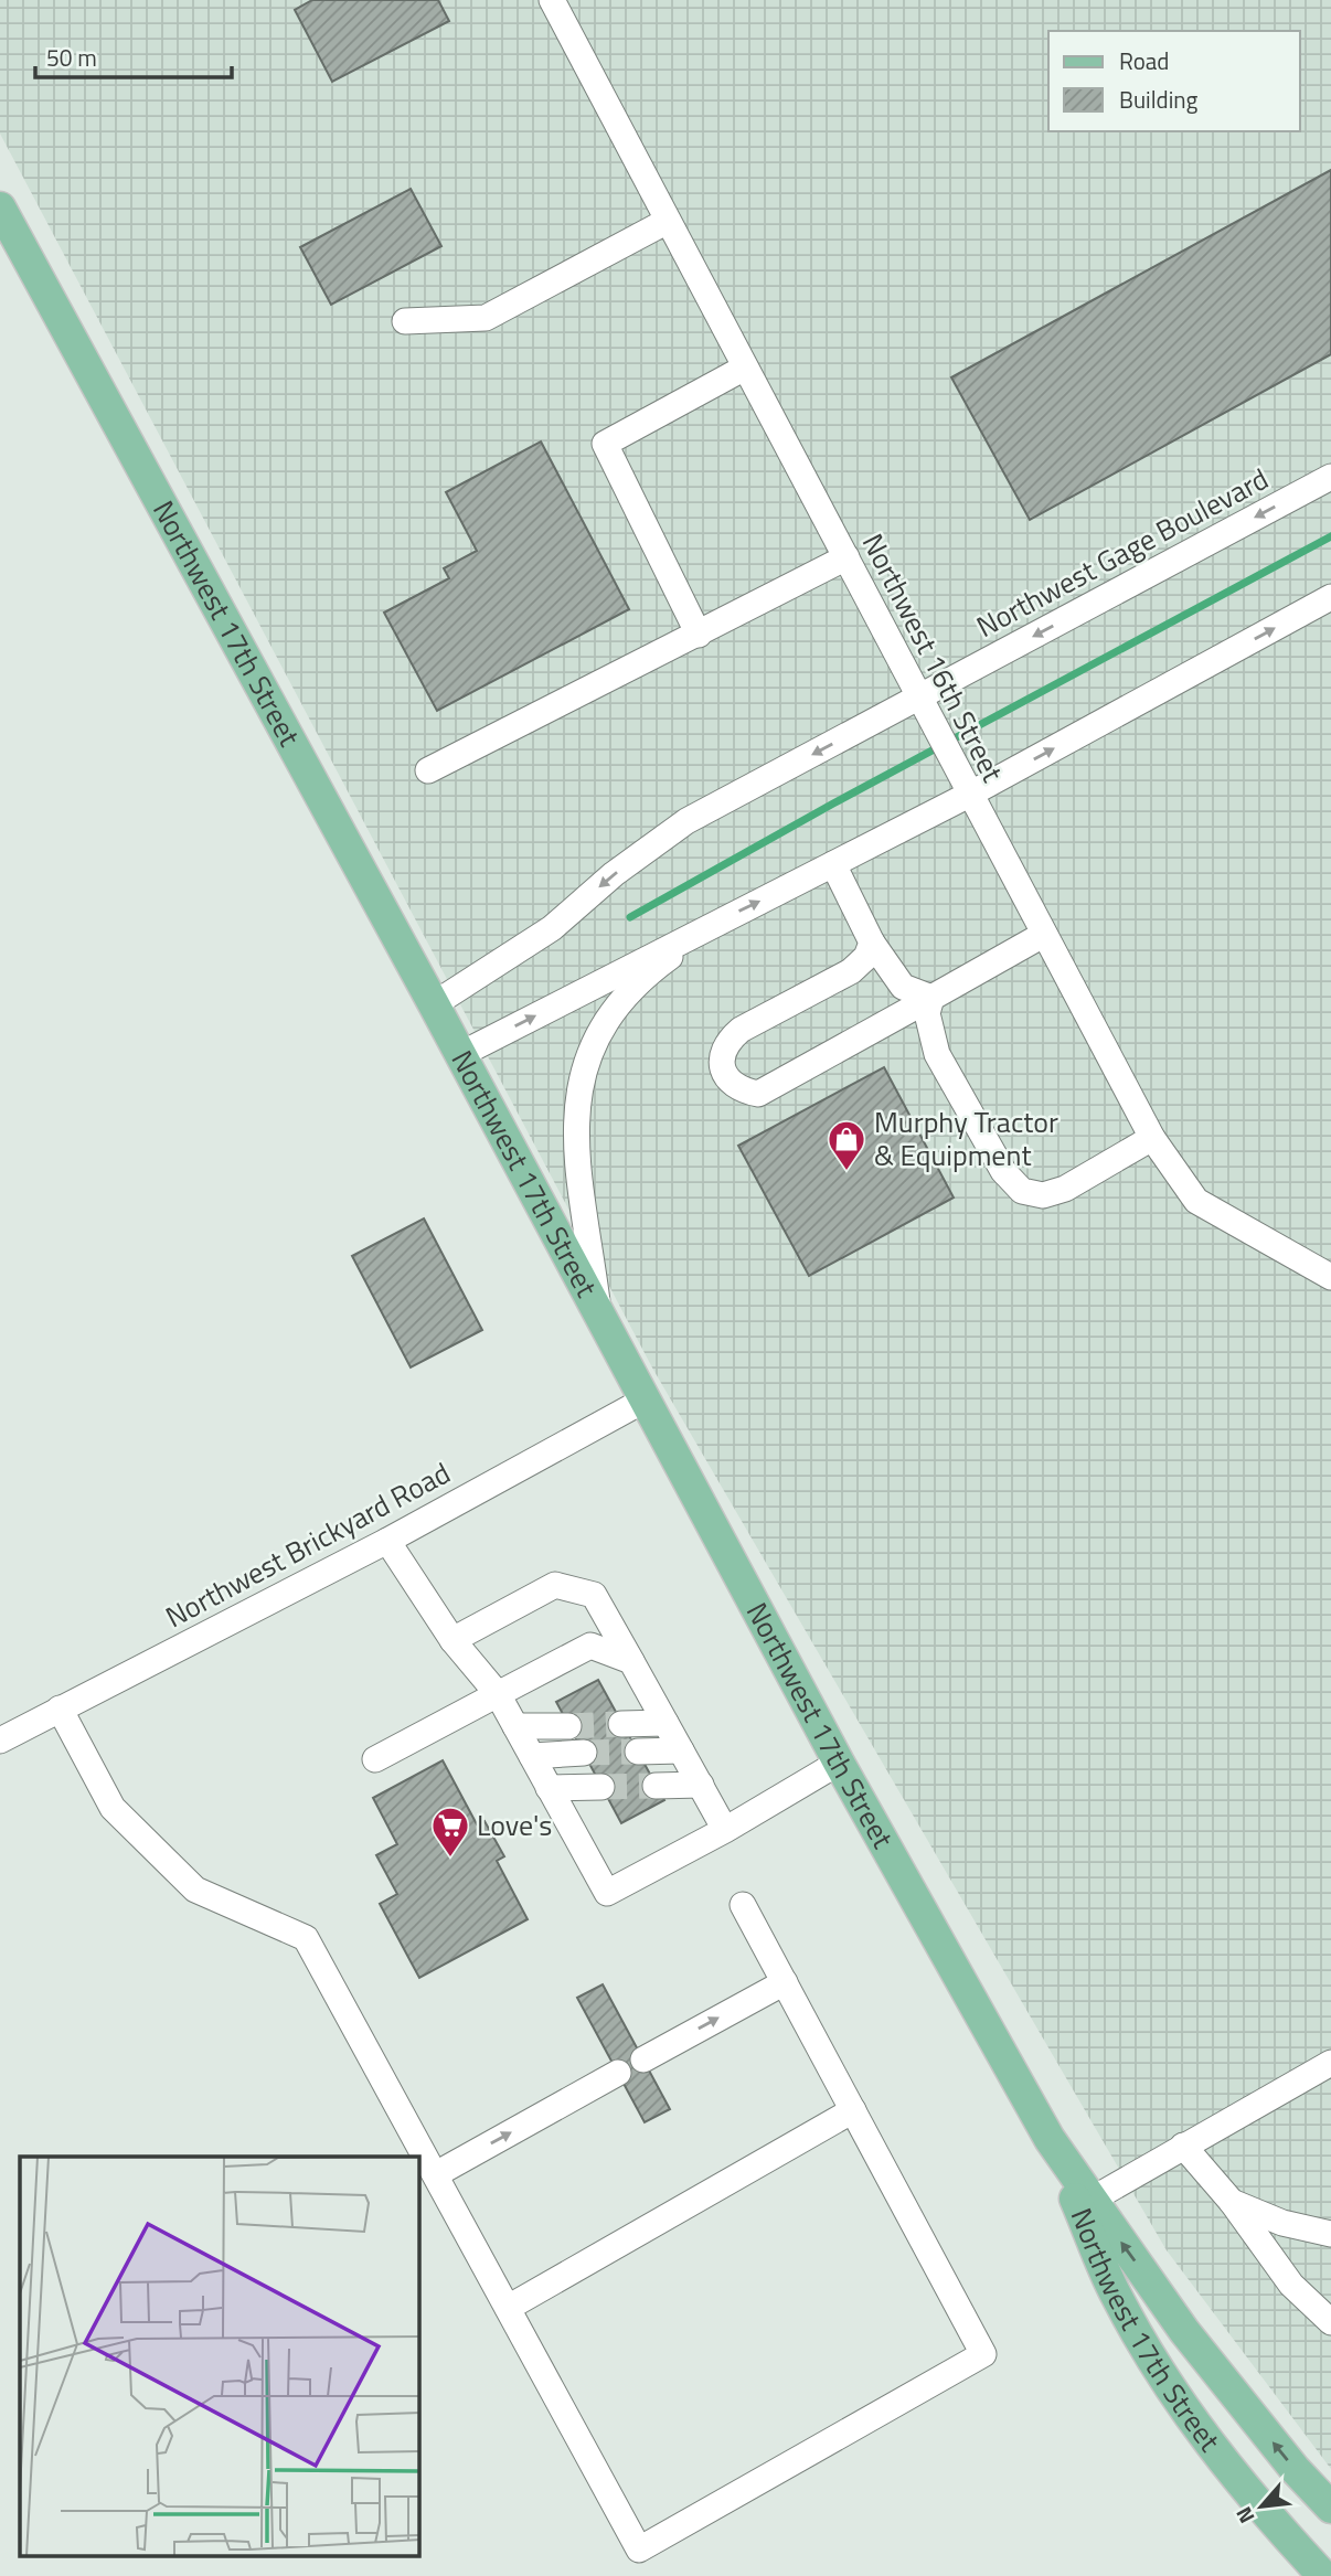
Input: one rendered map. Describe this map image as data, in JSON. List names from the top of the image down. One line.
{"streets":{"main road":["Northwest 17th Street"],"street":["Northwest Gage Boulevard","Northwest 16th Street","Northwest Brickyard Road"]},"crossings":[["Northwest Gage Boulevard","Northwest 17th Street"],["Northwest Gage Boulevard","Northwest 16th Street"],["Northwest 17th Street","Northwest Brickyard Road"]],"places":{"shop":["Murphy Tractor & Equipment"],"supermarket":["Love's"]},"legend":["Road","Building"],"scale_bar":"50 m","north":"bottom left"}
